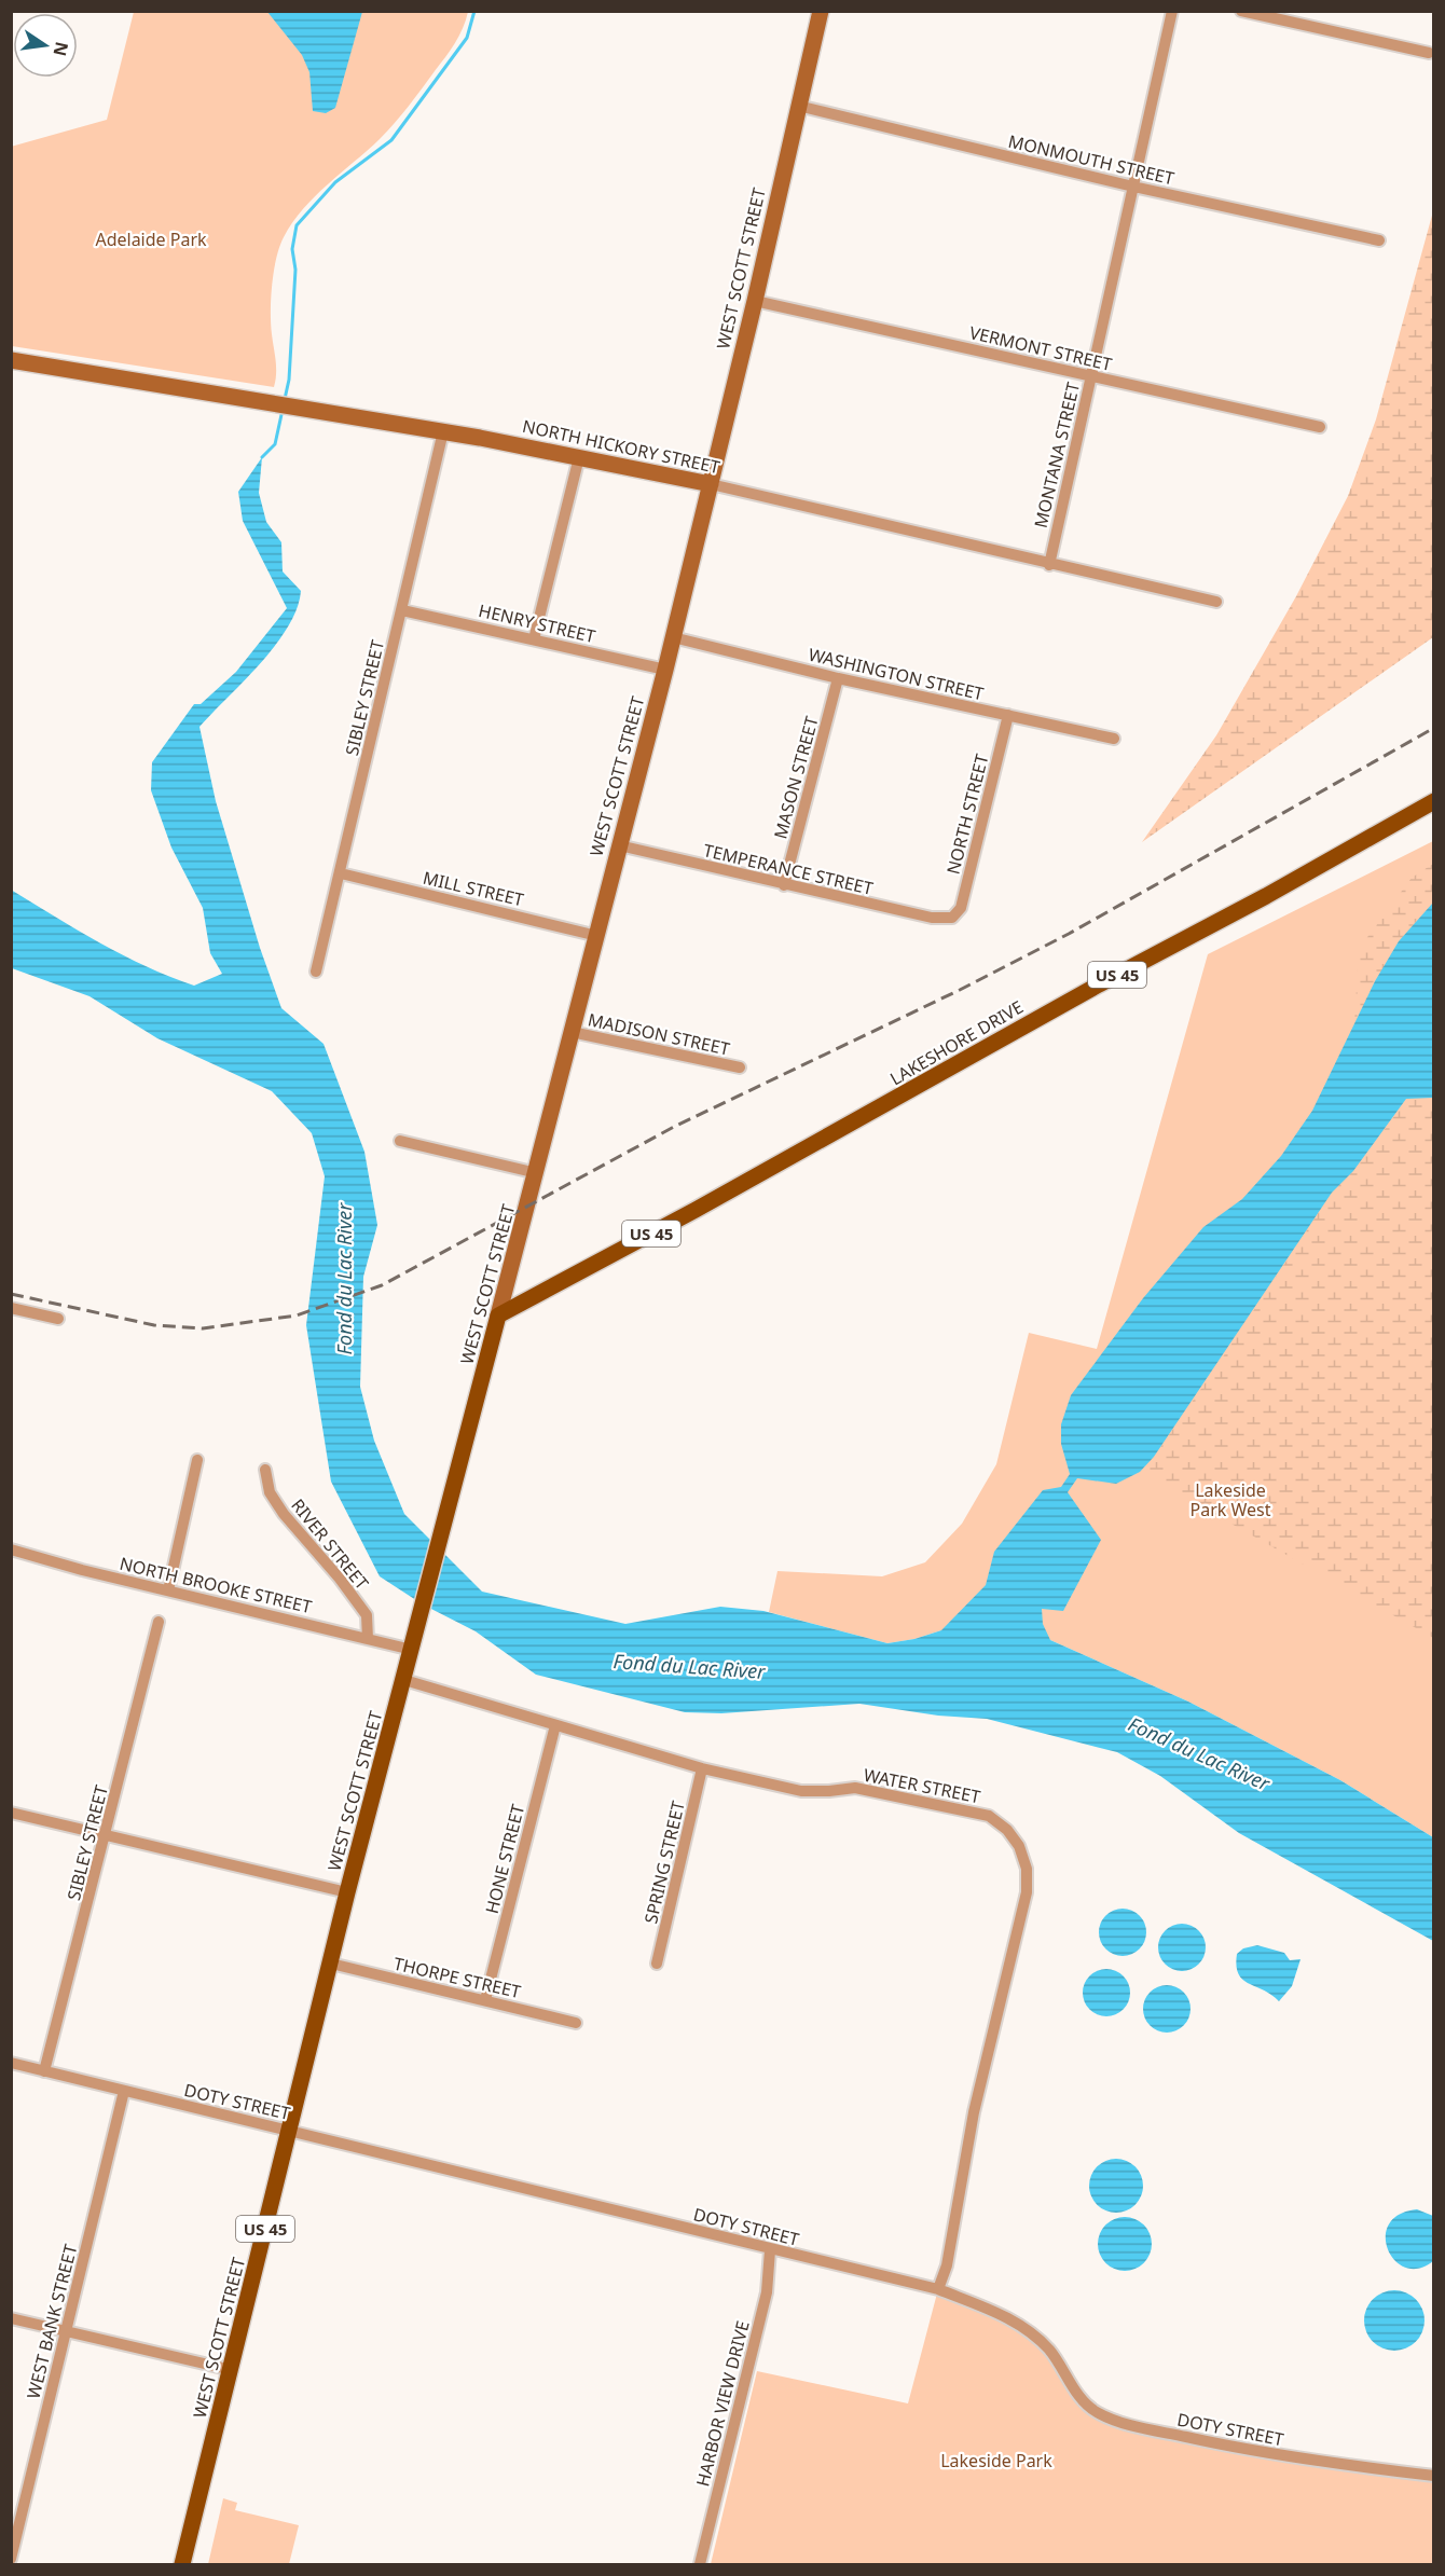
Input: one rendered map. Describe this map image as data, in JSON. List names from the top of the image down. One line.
{"streets":{"main road":["WEST SCOTT STREET","NORTH HICKORY STREET","US 45","LAKESHORE DRIVE"],"street":["MONMOUTH STREET","VERMONT STREET","MONTANA STREET","HENRY STREET","WASHINGTON STREET","SIBLEY STREET","MASON STREET","NORTH STREET","TEMPERANCE STREET","MILL STREET","MADISON STREET","RIVER STREET","NORTH BROOKE STREET","WATER STREET","HONE STREET","SPRING STREET","THORPE STREET","DOTY STREET","WEST BANK STREET","HARBOR VIEW DRIVE"]},"crossings":[["MONMOUTH STREET","WEST SCOTT STREET"],["MONMOUTH STREET","MONTANA STREET"],["WEST SCOTT STREET","VERMONT STREET"],["WEST SCOTT STREET","NORTH HICKORY STREET"],["WEST SCOTT STREET","HENRY STREET"],["WEST SCOTT STREET","WASHINGTON STREET"],["WEST SCOTT STREET","TEMPERANCE STREET"],["WEST SCOTT STREET","MILL STREET"],["WEST SCOTT STREET","MADISON STREET"],["WEST SCOTT STREET","LAKESHORE DRIVE"],["WEST SCOTT STREET","NORTH BROOKE STREET"],["WEST SCOTT STREET","WATER STREET"],["WEST SCOTT STREET","THORPE STREET"],["WEST SCOTT STREET","DOTY STREET"],["VERMONT STREET","MONTANA STREET"],["NORTH HICKORY STREET","MONTANA STREET"],["NORTH HICKORY STREET","SIBLEY STREET"],["HENRY STREET","SIBLEY STREET"],["WASHINGTON STREET","MASON STREET"],["WASHINGTON STREET","NORTH STREET"],["SIBLEY STREET","MILL STREET"],["SIBLEY STREET","DOTY STREET"],["MASON STREET","TEMPERANCE STREET"],["NORTH STREET","TEMPERANCE STREET"],["RIVER STREET","NORTH BROOKE STREET"],["WATER STREET","HONE STREET"],["WATER STREET","SPRING STREET"],["WATER STREET","DOTY STREET"],["HONE STREET","THORPE STREET"],["DOTY STREET","WEST BANK STREET"],["DOTY STREET","HARBOR VIEW DRIVE"]],"water":["Fond du Lac River"],"parks":["Adelaide Park","Lakeside Park West","Lakeside Park"],"north":"right"}
